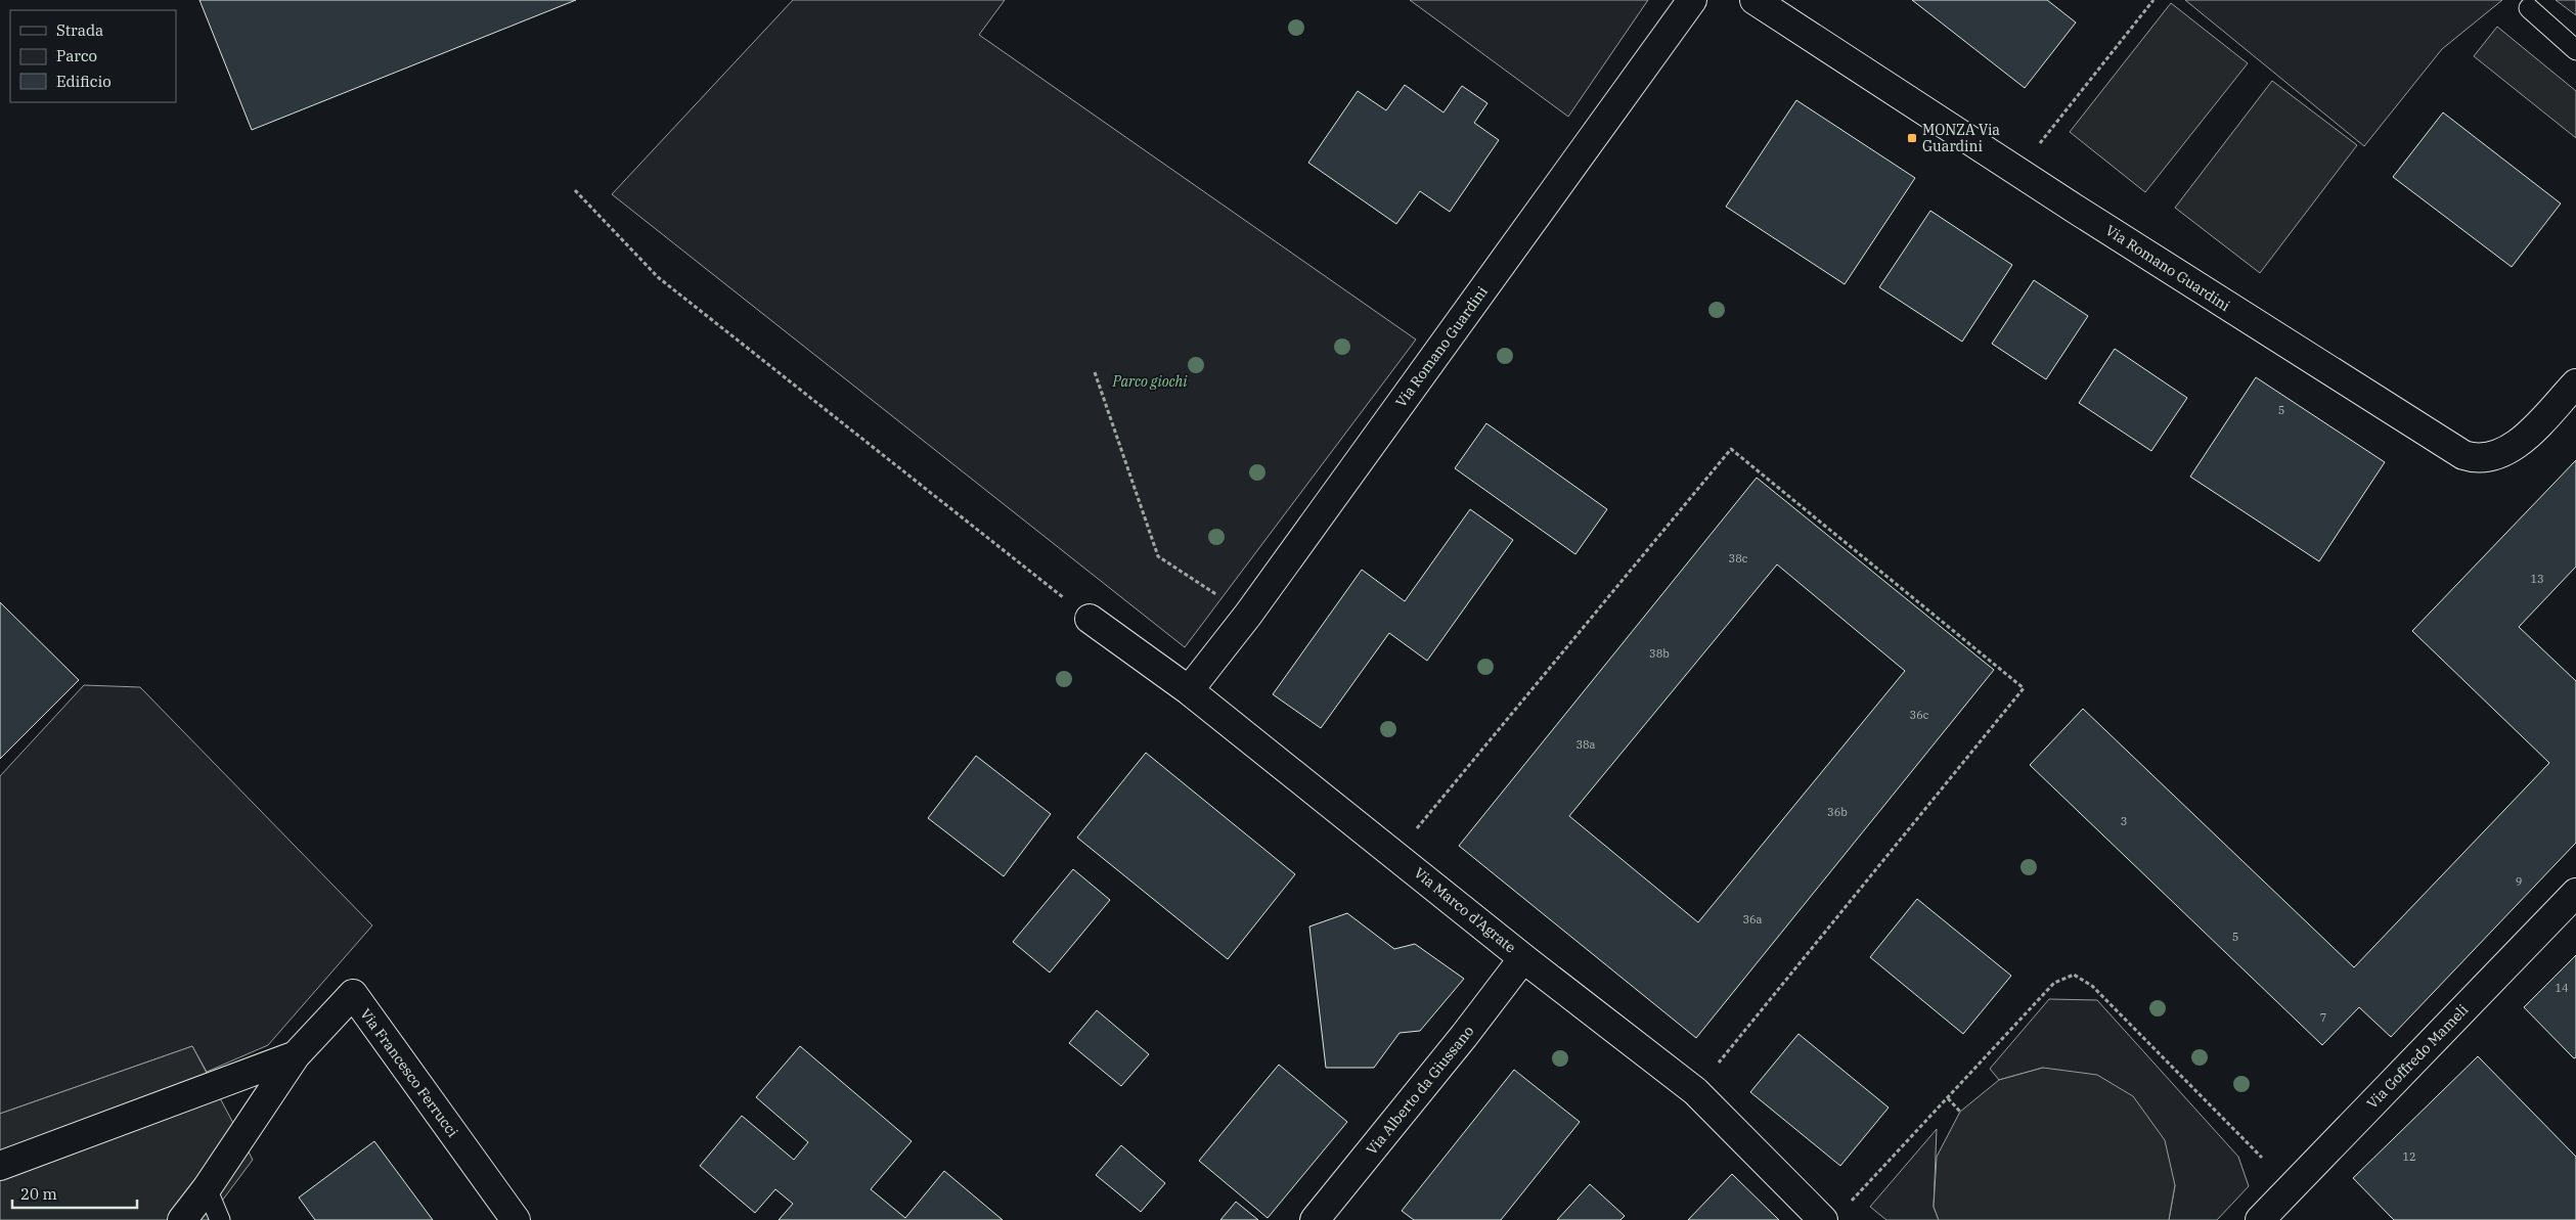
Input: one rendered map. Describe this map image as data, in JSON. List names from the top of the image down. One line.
{"streets":{"street":["Via Romano Guardini","Via Marco d'Agrate","Via Goffredo Mameli","Via Francesco Ferrucci","Via Alberto da Giussano"]},"crossings":[["Via Romano Guardini","Via Marco d'Agrate"],["Via Marco d'Agrate","Via Alberto da Giussano"]],"parks":["Parco giochi"],"places":{"transit":["MONZA Via Guardini"]},"house_numbers":["5","38c","13","38b","36c","38a","36b","3","9","36a","5","14","7","12"],"legend":["Strada","Parco","Edificio"],"scale_bar":"20 m"}
